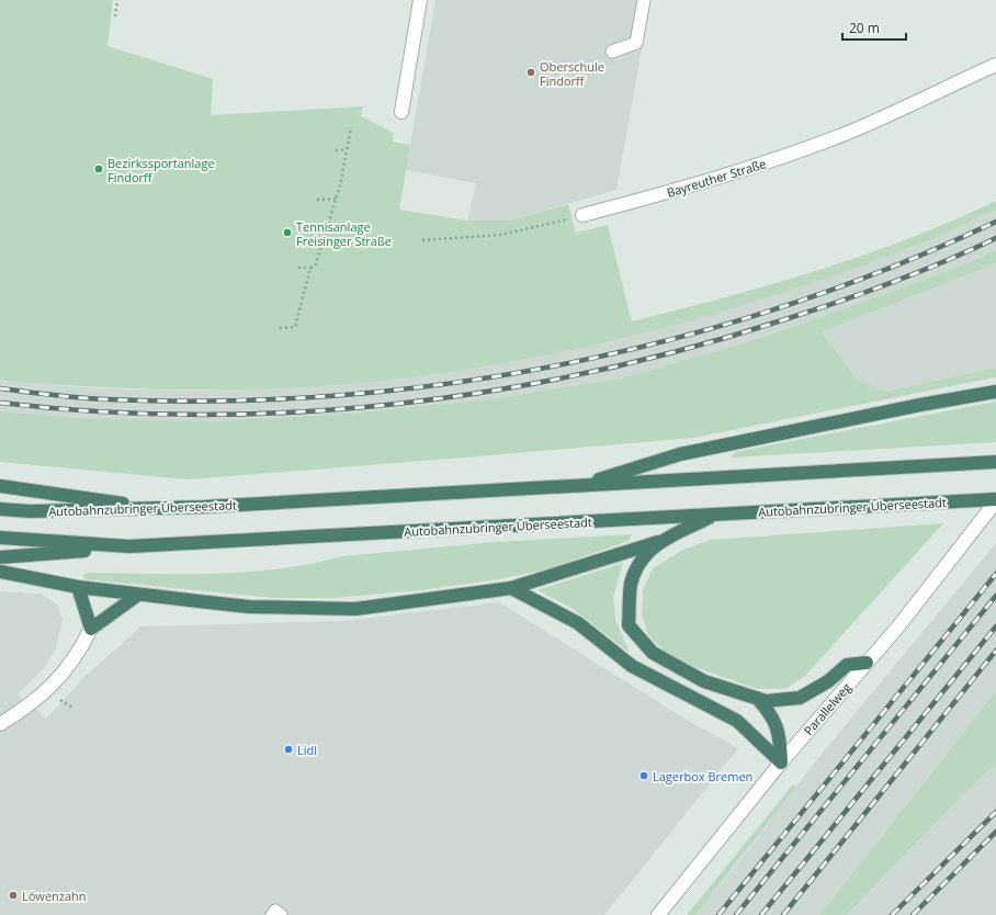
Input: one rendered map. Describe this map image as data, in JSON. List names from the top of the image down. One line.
{"streets":{"highway":["Autobahnzubringer Überseestadt"],"street":["Bayreuther Straße","Parallelweg"]},"crossings":[["Autobahnzubringer Überseestadt","Parallelweg"]],"places":["Oberschule Findorff","Bezirkssportanlage Findorff","Tennisanlage Freisinger Straße","Lidl","Lagerbox Bremen","Löwenzahn"],"scale_bar":"20 m"}
